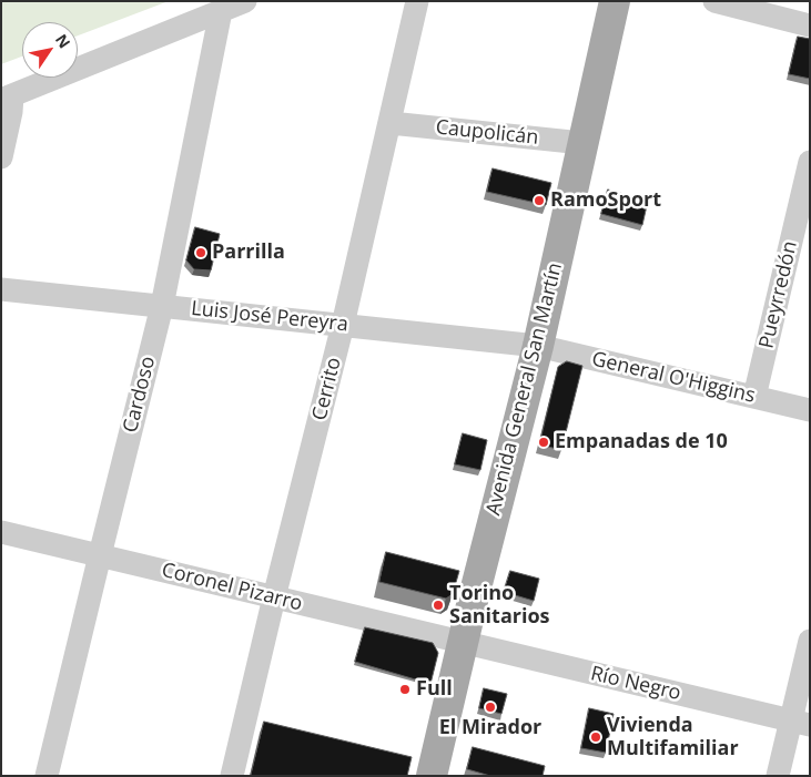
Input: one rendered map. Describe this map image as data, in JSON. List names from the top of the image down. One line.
{"streets":{"main road":["Avenida General San Martín"],"street":["Caupolicán","Pueyrredón","Luis José Pereyra","General O'Higgins","Cerrito","Cardoso","Coronel Pizarro","Río Negro"]},"crossings":[["Caupolicán","Cerrito"],["Caupolicán","Avenida General San Martín"],["Pueyrredón","General O'Higgins"],["Luis José Pereyra","General O'Higgins"],["Luis José Pereyra","Cerrito"],["Luis José Pereyra","Avenida General San Martín"],["Luis José Pereyra","Cardoso"],["General O'Higgins","Avenida General San Martín"],["Cerrito","Coronel Pizarro"],["Avenida General San Martín","Coronel Pizarro"],["Avenida General San Martín","Río Negro"],["Cardoso","Coronel Pizarro"],["Coronel Pizarro","Río Negro"]],"places":["RamoSport","Parrilla","Empanadas de 10","Torino Sanitarios","Full","El Mirador","Vivienda Multifamiliar"],"north":"top right"}
